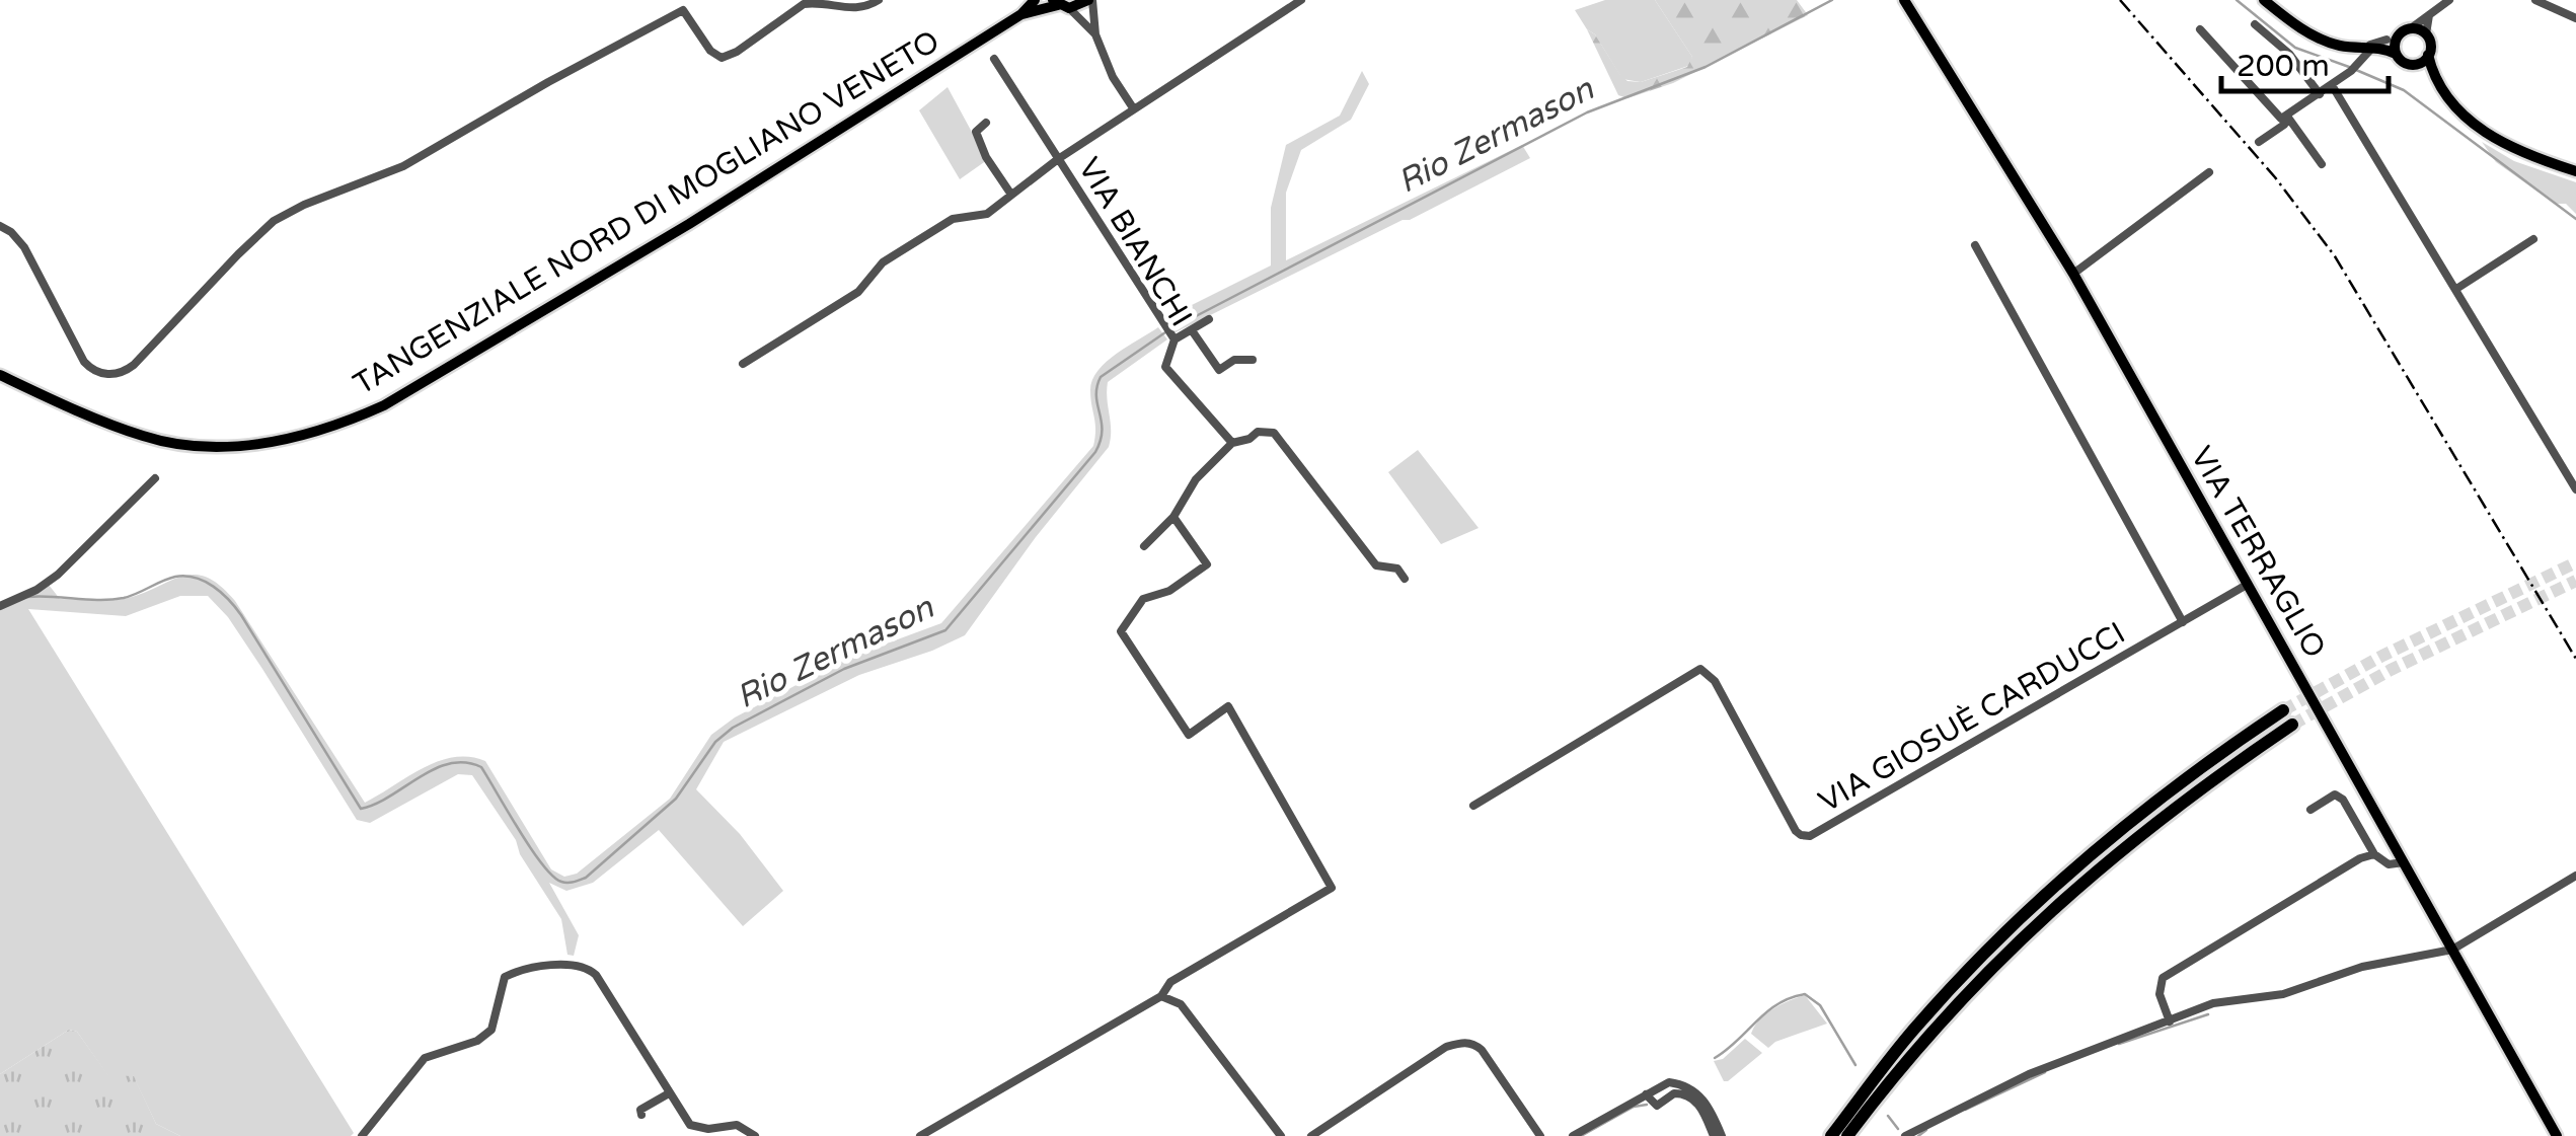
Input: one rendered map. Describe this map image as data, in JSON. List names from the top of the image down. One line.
{"streets":{"main road":["TANGENZIALE NORD DI MOGLIANO VENETO","VIA TERRAGLIO"],"street":["VIA BIANCHI","VIA GIOSUÈ CARDUCCI"]},"crossings":[["VIA TERRAGLIO","VIA GIOSUÈ CARDUCCI"]],"water":["Rio Zermason"],"scale_bar":"200 m"}
